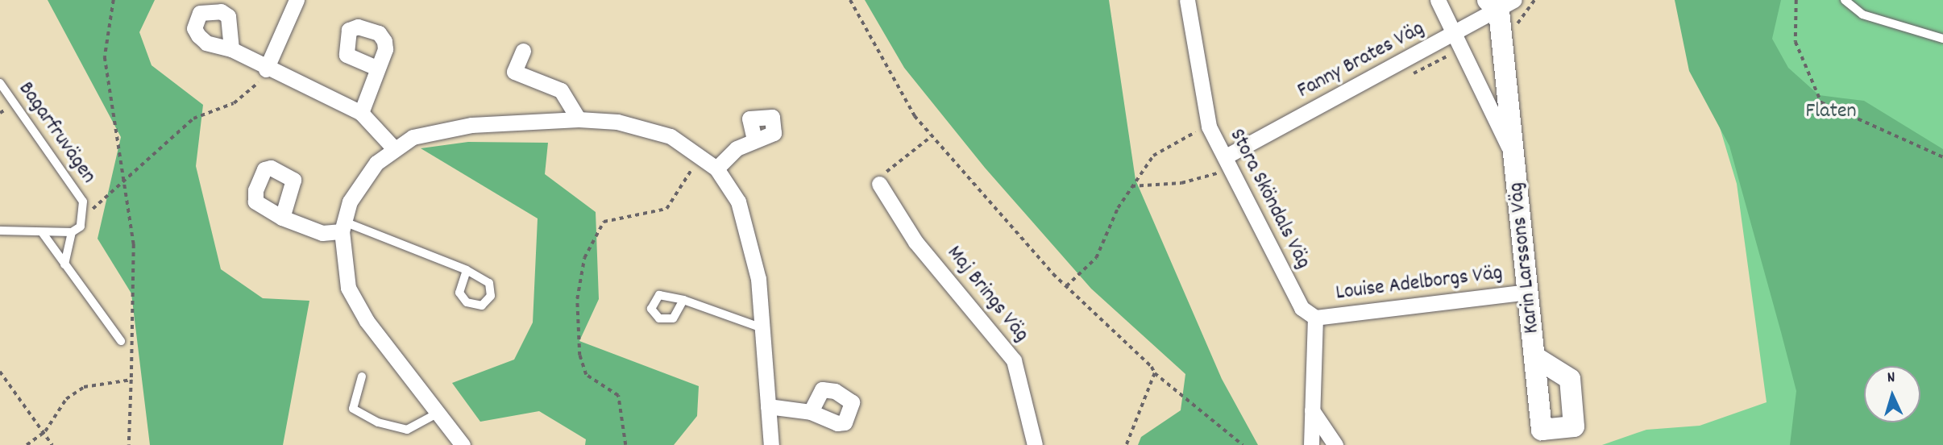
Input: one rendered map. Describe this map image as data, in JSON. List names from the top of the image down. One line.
{"streets":{"street":["Fanny Brates Väg","Stora Sköndals Väg","Karin Larssons Väg","Louise Adelborgs Väg","Maj Brings Väg"],"lane":["Bagarfruvägen"]},"crossings":[["Fanny Brates Väg","Stora Sköndals Väg"],["Fanny Brates Väg","Karin Larssons Väg"],["Stora Sköndals Väg","Louise Adelborgs Väg"],["Karin Larssons Väg","Louise Adelborgs Väg"]],"parks":["Flaten"],"north":"top"}
